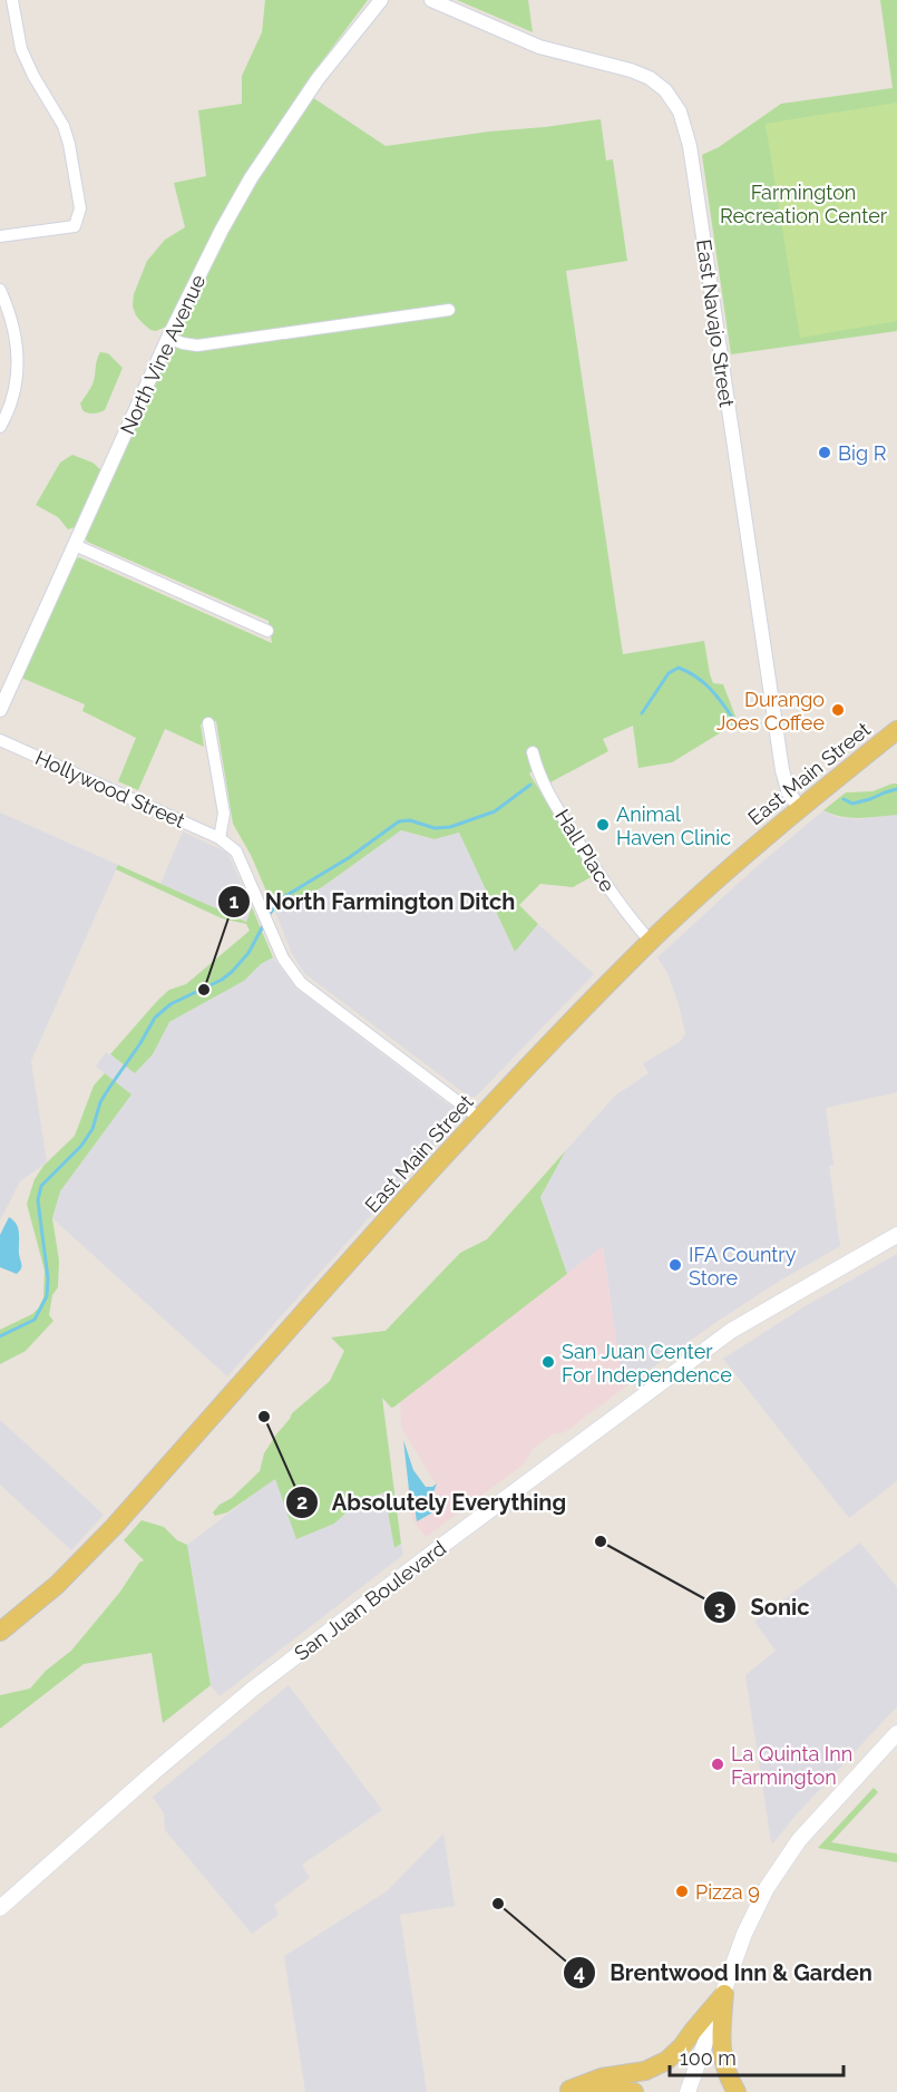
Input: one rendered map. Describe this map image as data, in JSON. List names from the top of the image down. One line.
{"streets":{"main road":["East Main Street","San Juan Boulevard"],"street":["East Navajo Street","North Vine Avenue","Hollywood Street","Hall Place"]},"crossings":[["East Navajo Street","East Main Street"],["East Main Street","Hall Place"]],"parks":["Farmington Recreation Center"],"places":["Big R","Durango Joes Coffee","Animal Haven Clinic","North Farmington Ditch","IFA Country Store","San Juan Center For Independence","Absolutely Everything","Sonic","La Quinta Inn Farmington","Pizza 9","Brentwood Inn & Garden"],"scale_bar":"100 m"}
